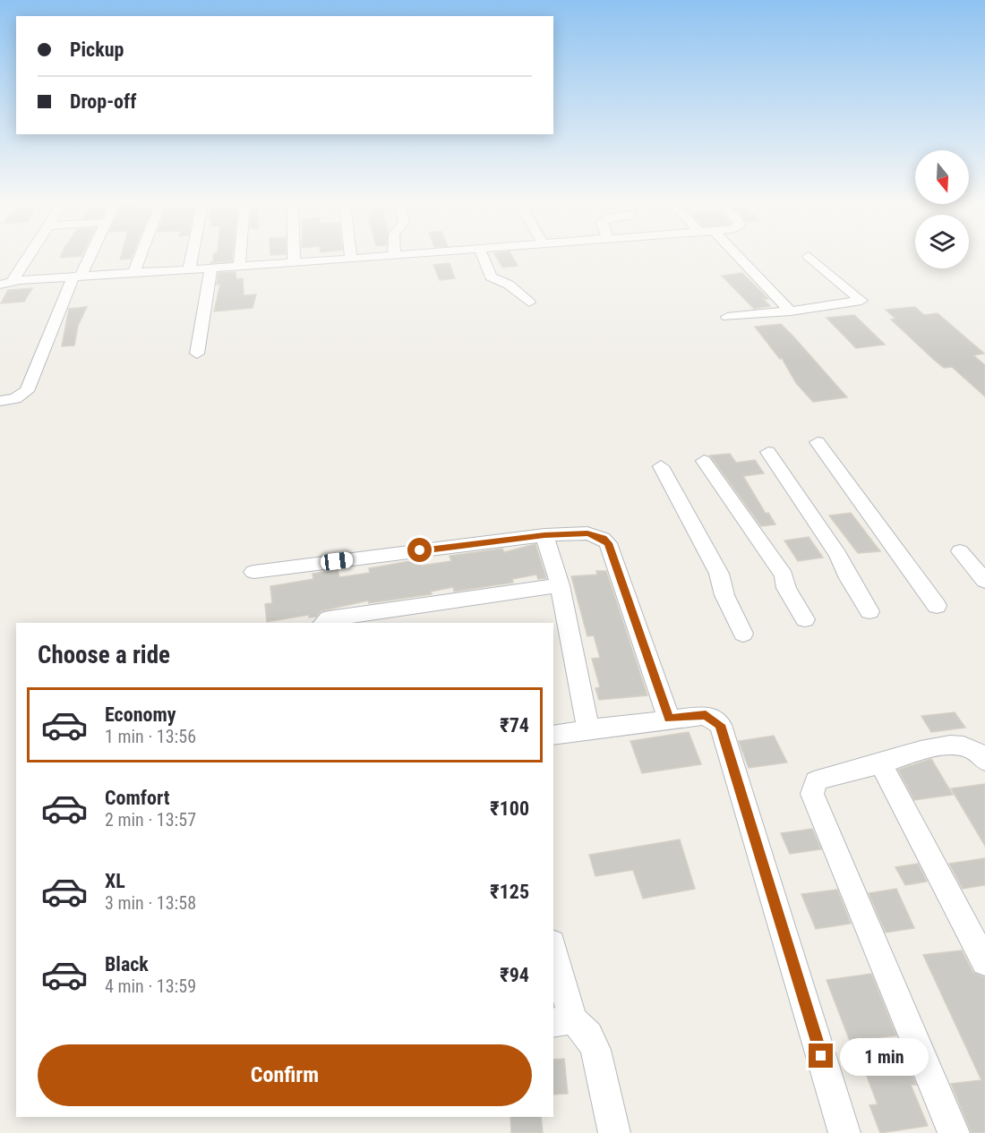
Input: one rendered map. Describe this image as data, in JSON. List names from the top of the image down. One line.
{"north":"bottom","page":{"banner":["Pickup","Drop-off"],"heading":"Choose a ride","list":[{"name":"Economy","note":"1 min · 13:56","value":"₹74"},{"name":"Comfort","note":"2 min · 13:57","value":"₹100"},{"name":"XL","note":"3 min · 13:58","value":"₹125"},{"name":"Black","note":"4 min · 13:59","value":"₹94"}],"buttons":"Confirm","bubble":"1 min"}}
